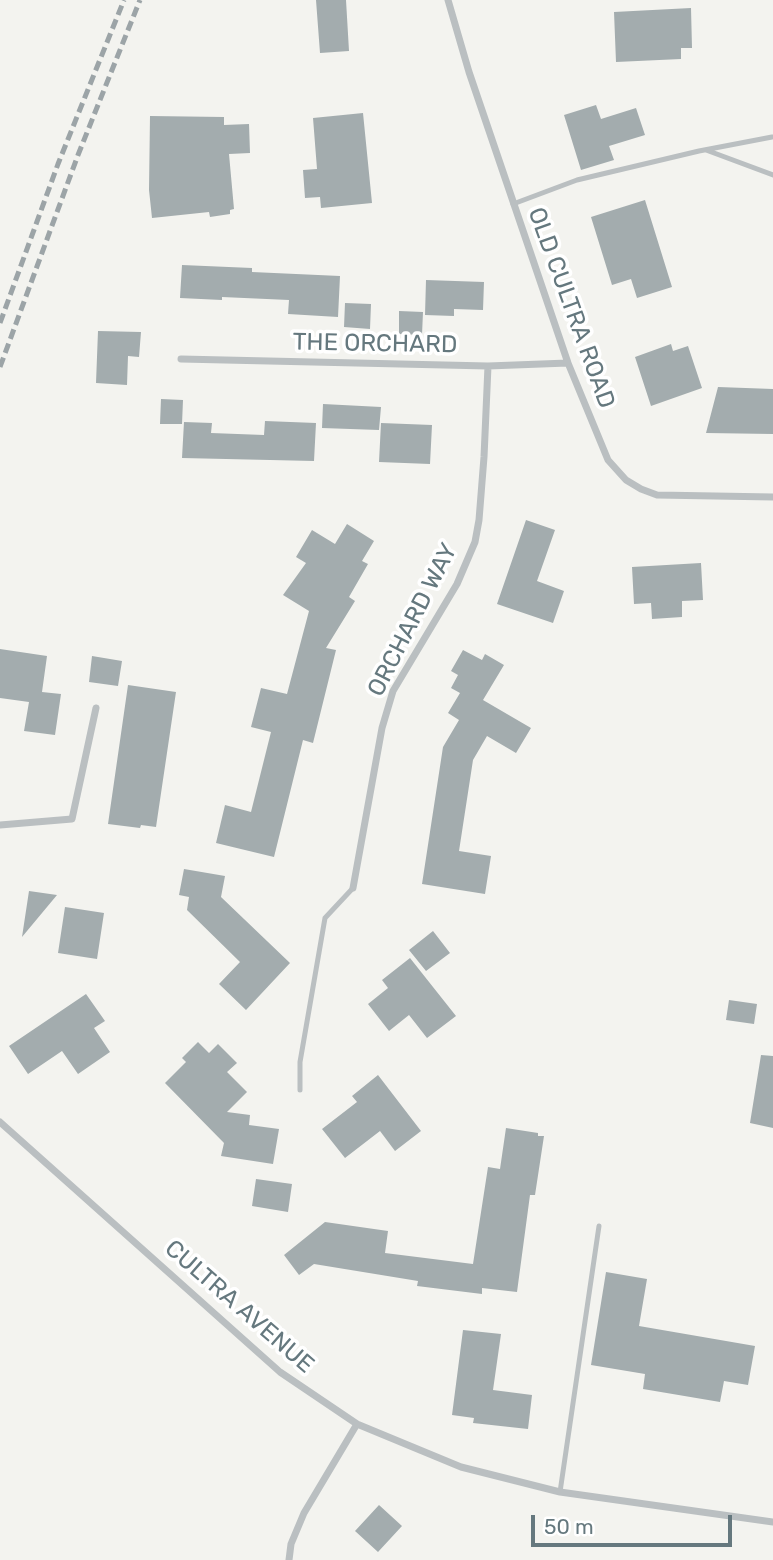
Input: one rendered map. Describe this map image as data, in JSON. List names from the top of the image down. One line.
{"streets":{"street":["OLD CULTRA ROAD","THE ORCHARD","ORCHARD WAY","CULTRA AVENUE"]},"crossings":[["OLD CULTRA ROAD","THE ORCHARD"],["THE ORCHARD","ORCHARD WAY"]],"scale_bar":"50 m"}
